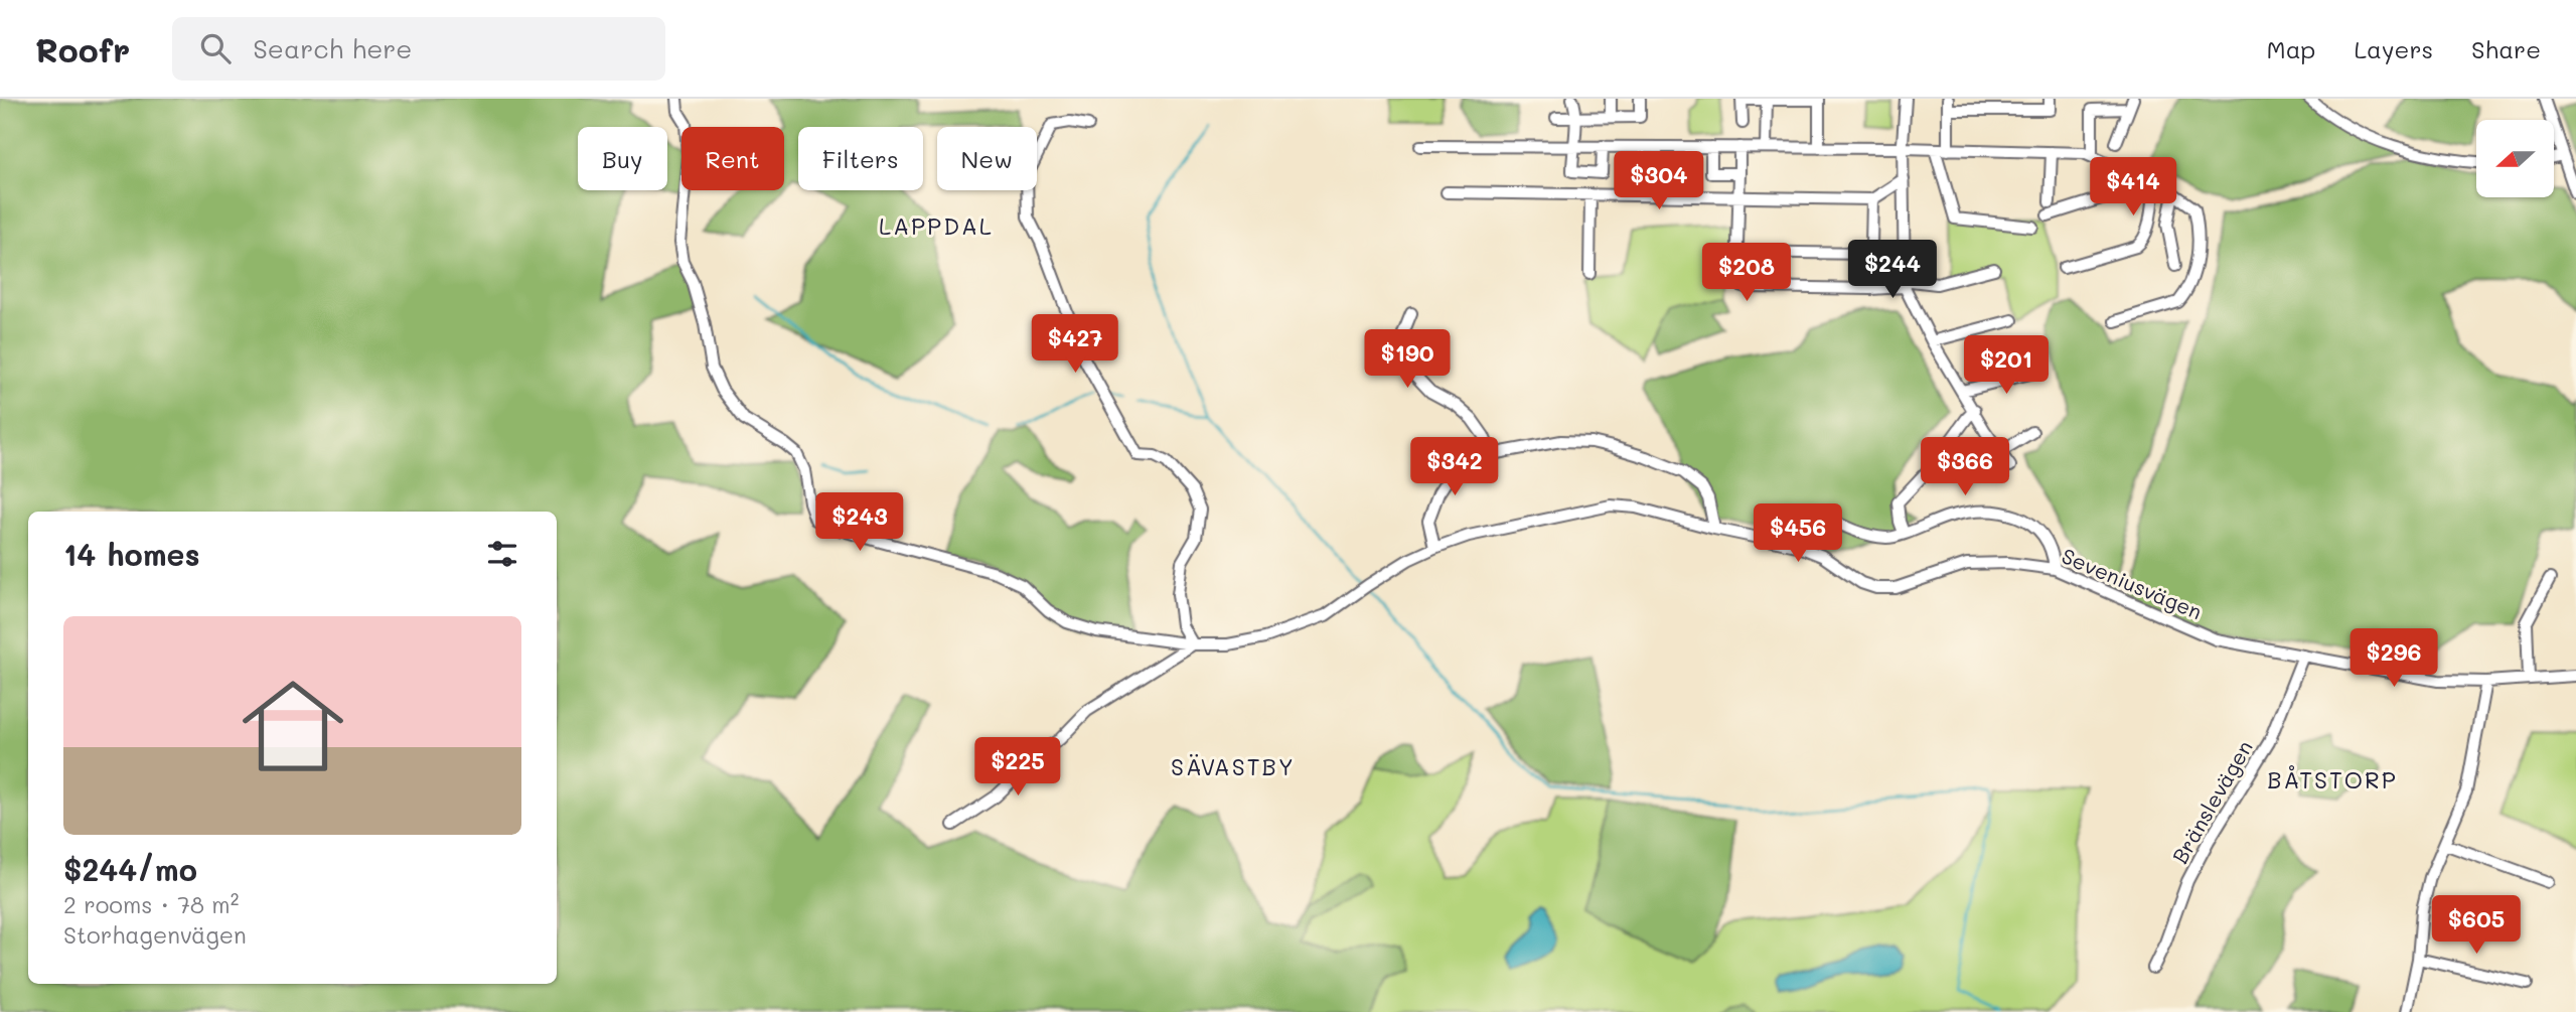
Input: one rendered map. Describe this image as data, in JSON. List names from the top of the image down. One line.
{"streets":{"street":["Seveniusvägen","Bränslevägen"]},"crossings":[["Seveniusvägen","Bränslevägen"]],"districts":["LAPPDAL","SÄVASTBY","BÅTSTORP"],"north":"left","page":{"header":"Roofr","search":"Search here","nav":["Map","Layers","Share"],"chip":["Buy","Rent","Filters","New"],"price":["$304","$414","$244","$208","$427","$190","$201","$342","$366","$243","$456","$296","$225","$605"],"heading":"14 homes","list":[{"name":"$244/mo","note":"2 rooms · 78 m² · Storhagenvägen"}]}}
